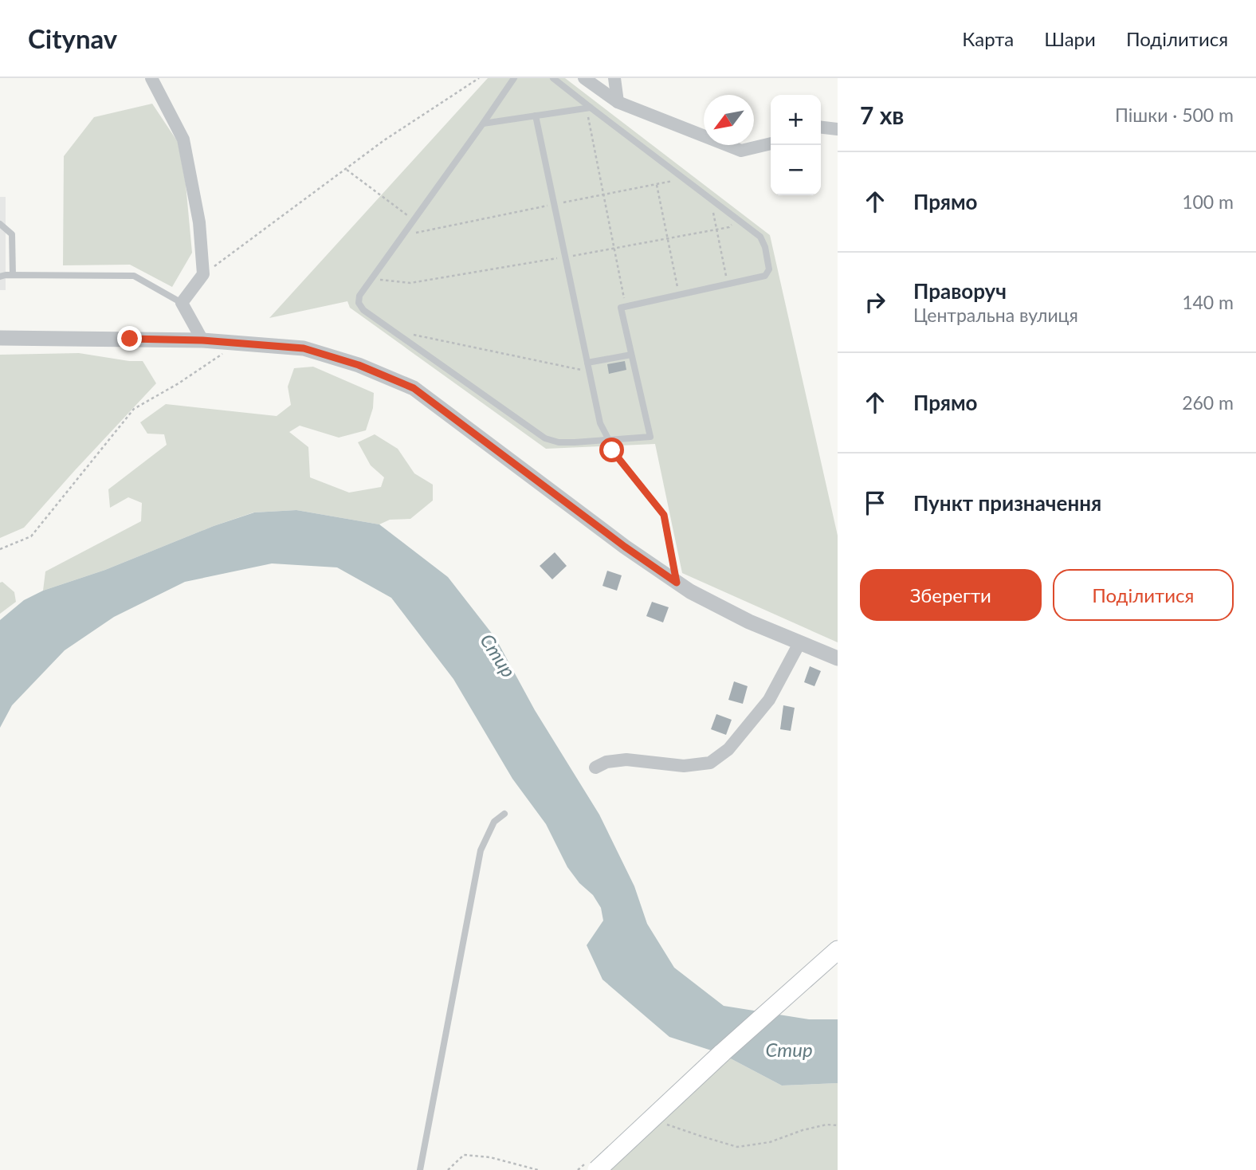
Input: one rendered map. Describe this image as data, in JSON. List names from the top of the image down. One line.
{"water":["Стир"],"north":"bottom left","page":{"header":"Citynav","nav":["Карта","Шари","Поділитися"],"heading":["7 хв","Пішки · 500 m"],"map_buttons":["+","−"],"list":[["Прямо","100 m"],["Праворуч","Центральна вулиця","140 m"],["Прямо","260 m"],"Пункт призначення"],"buttons":["Зберегти","Поділитися"]}}
